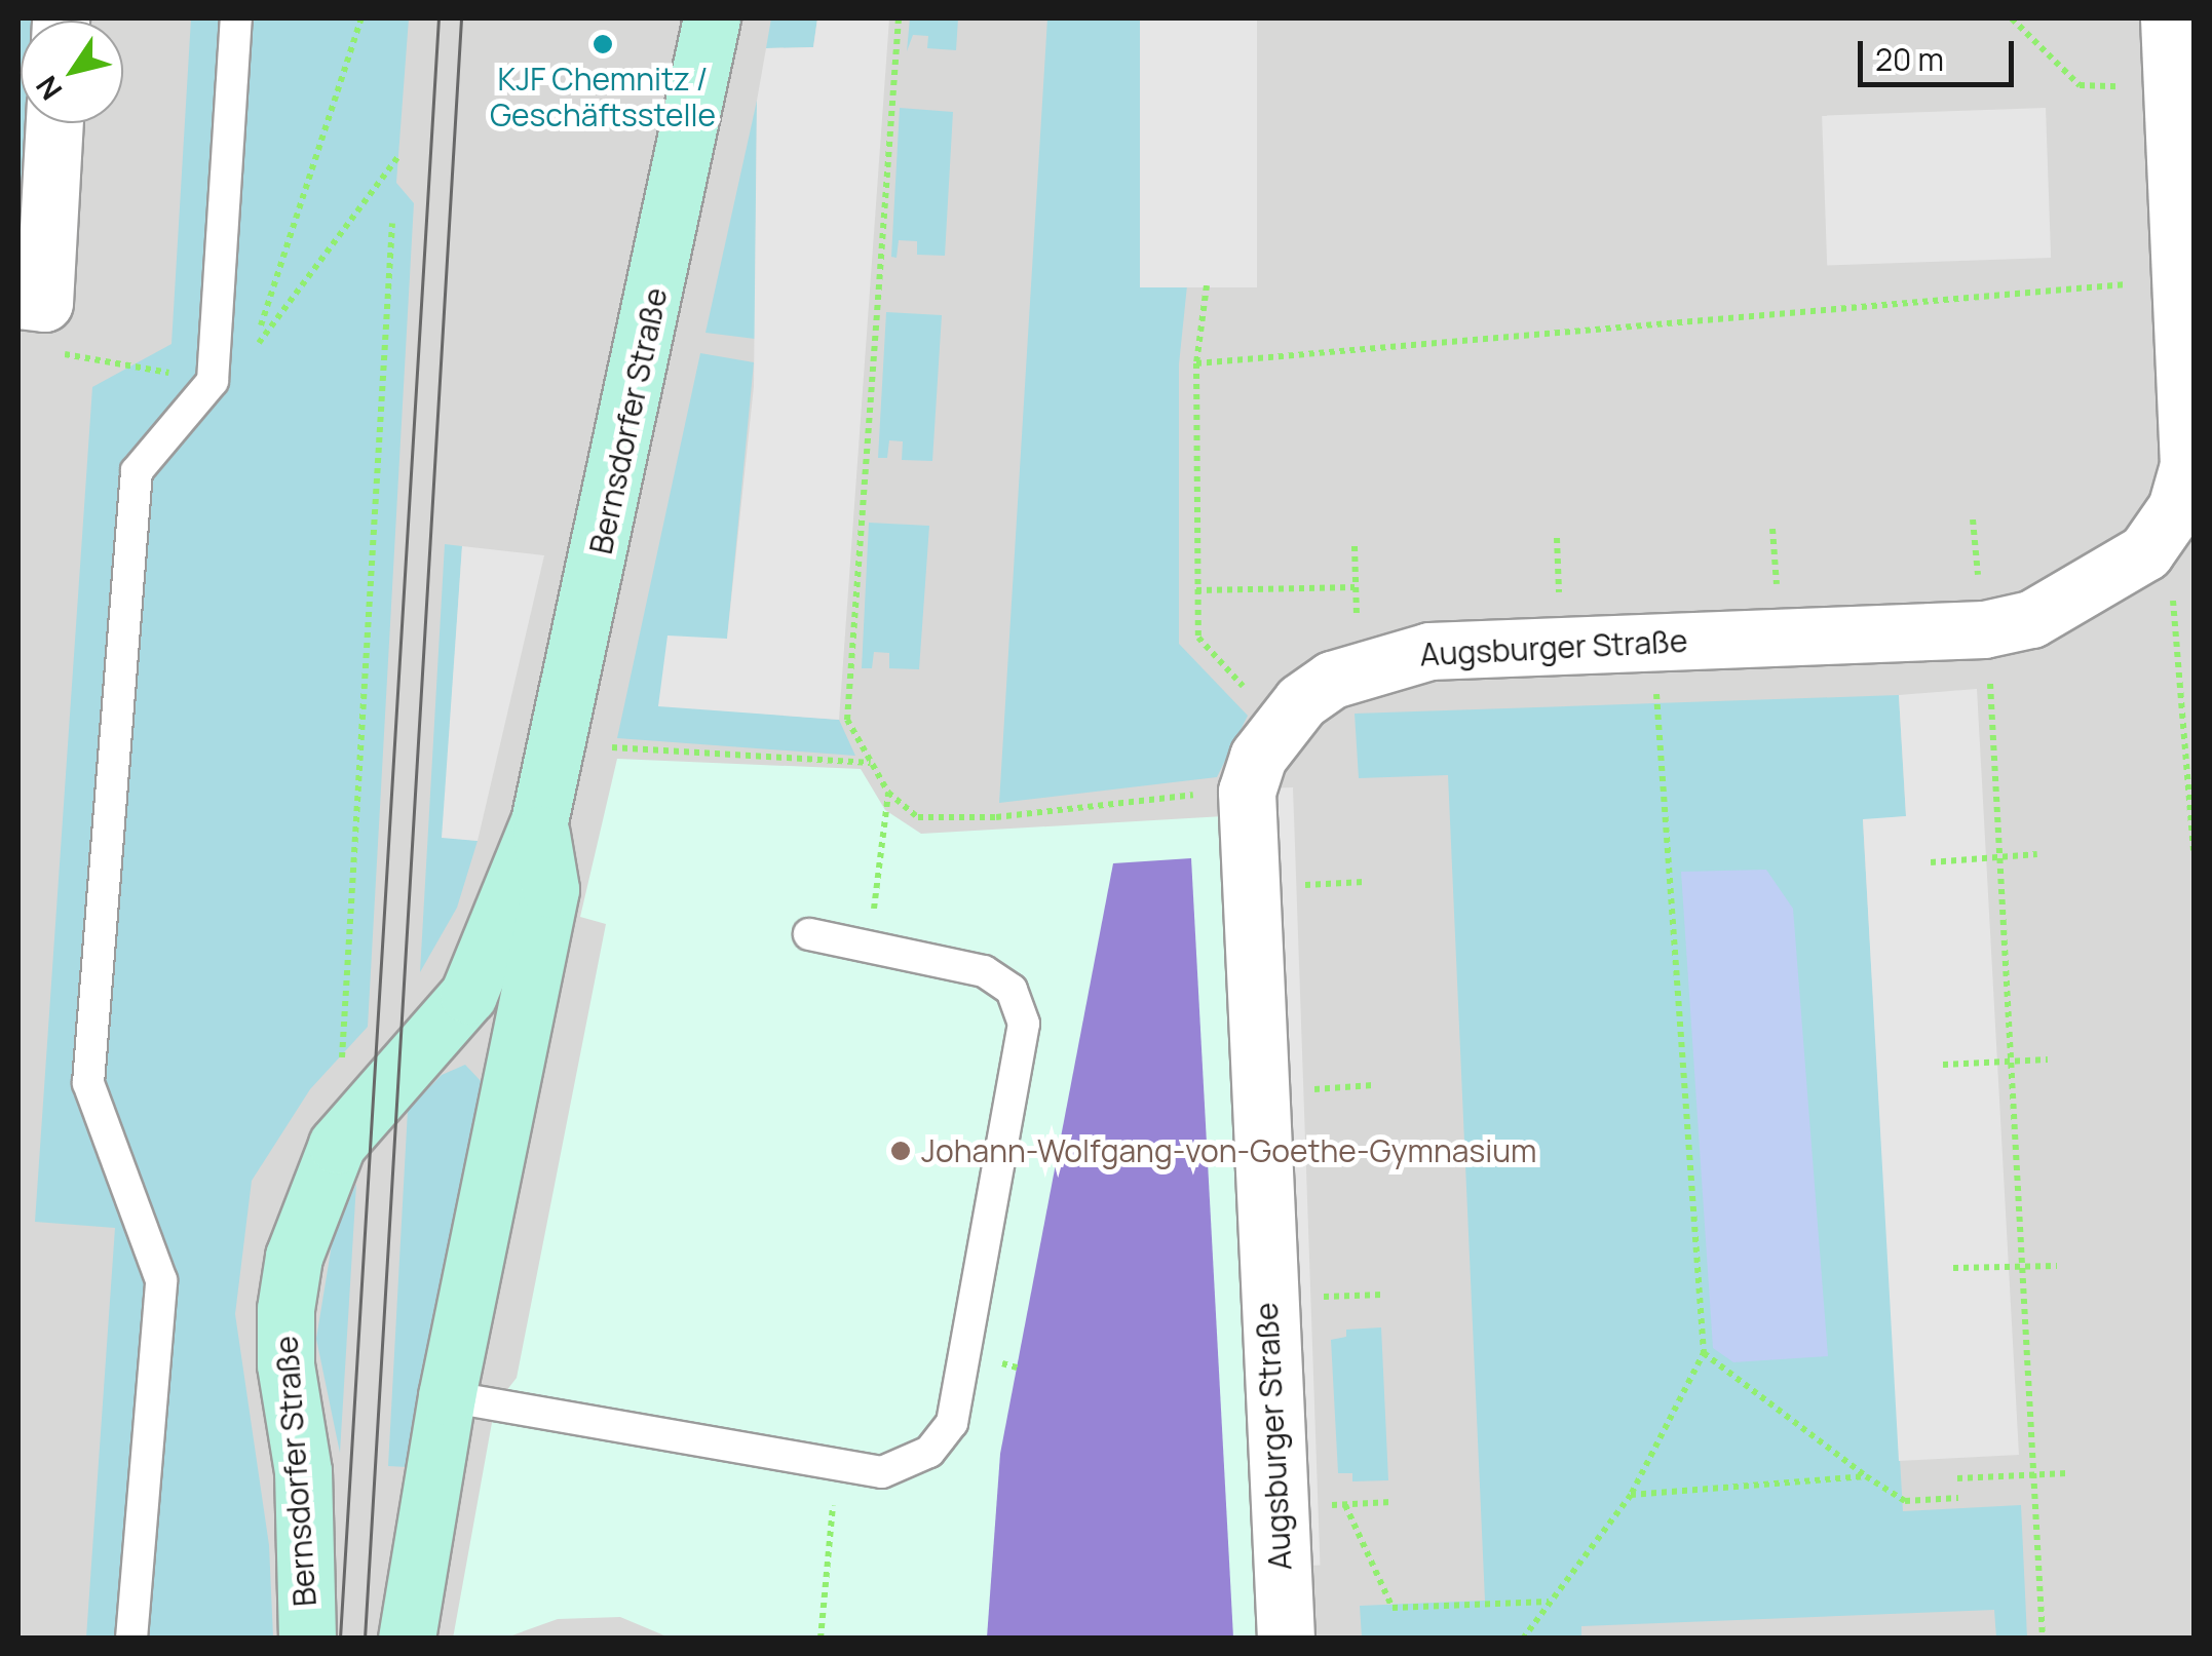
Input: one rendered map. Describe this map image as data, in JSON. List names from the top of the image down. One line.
{"streets":{"street":["Bernsdorfer Straße","Augsburger Straße"]},"places":["KJF Chemnitz / Geschäftsstelle","Johann-Wolfgang-von-Goethe-Gymnasium"],"scale_bar":"20 m","north":"bottom left"}
